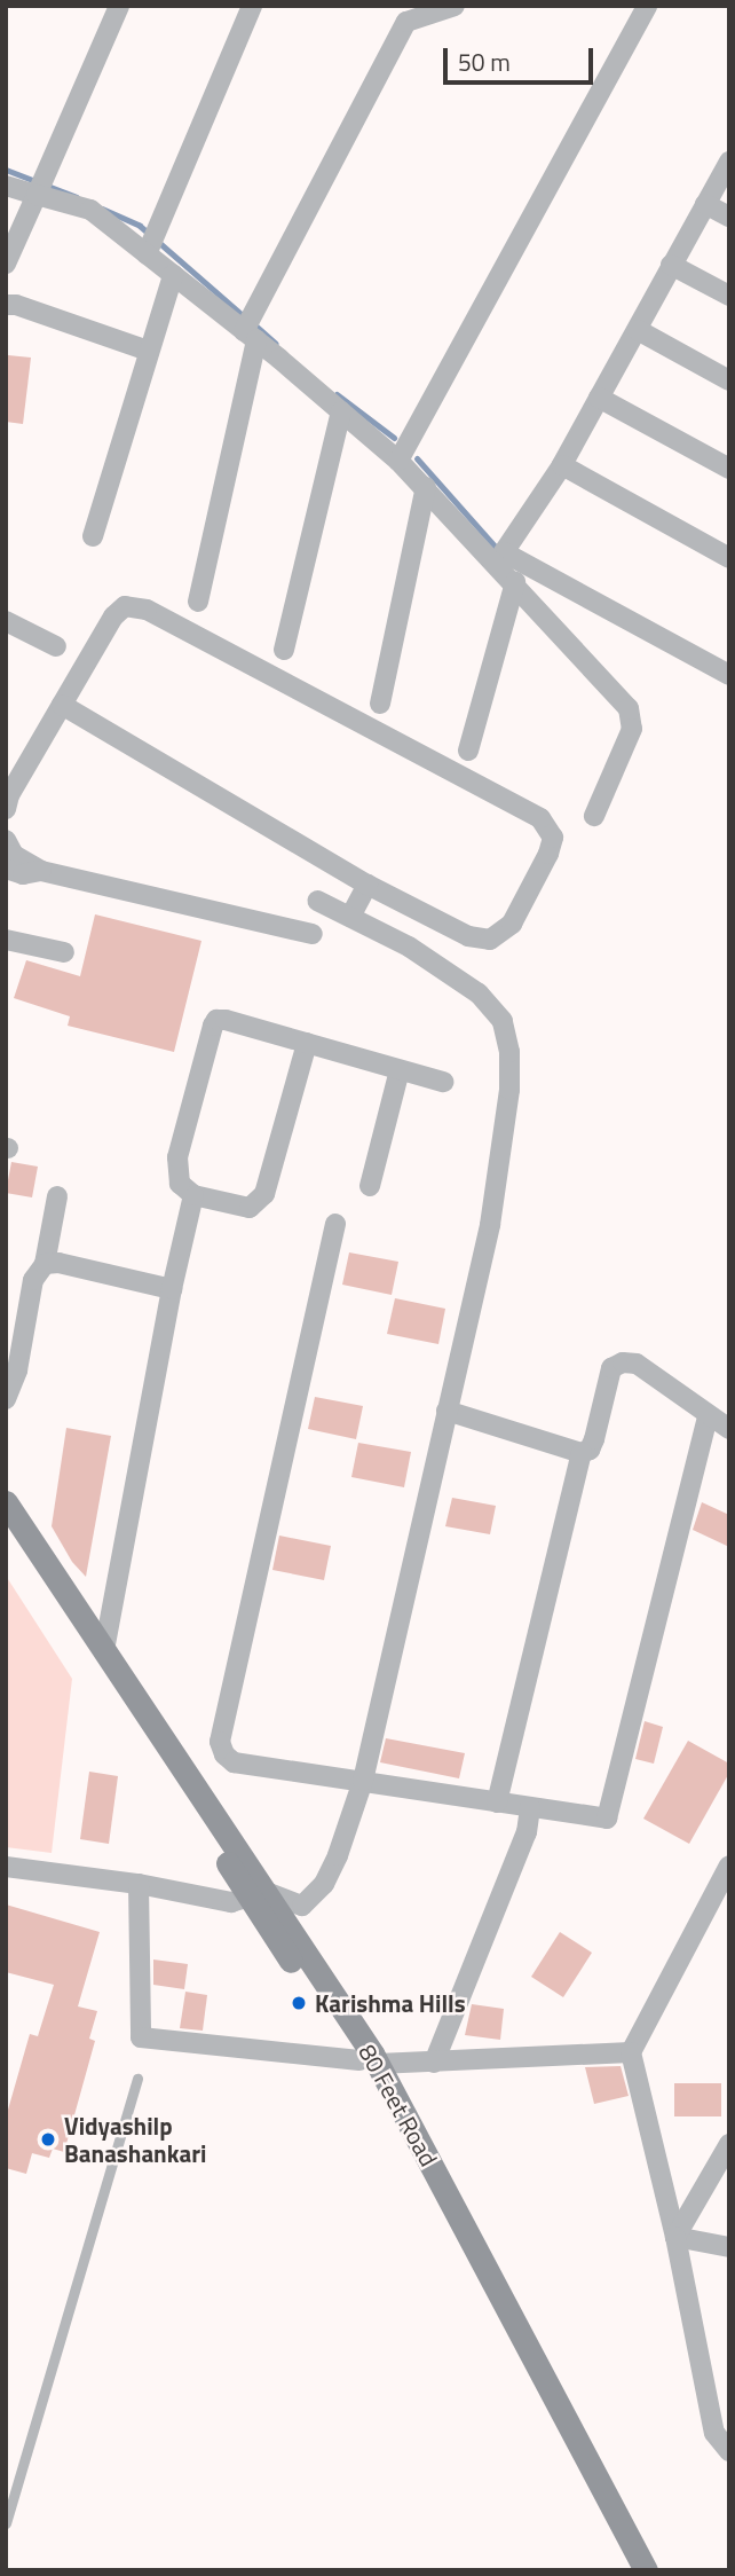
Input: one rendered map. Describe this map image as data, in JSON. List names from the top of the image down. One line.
{"streets":{"main road":["80 Feet Road"]},"places":["Karishma Hills","Vidyashilp Banashankari"],"scale_bar":"50 m"}
